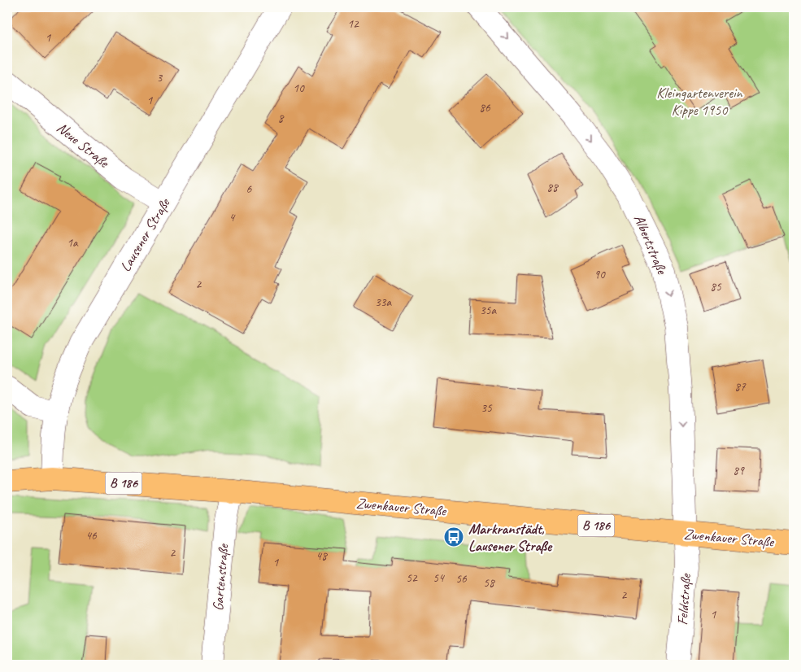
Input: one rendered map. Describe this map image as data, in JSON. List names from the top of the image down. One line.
{"streets":{"main road":["B 186","Zwenkauer Straße"],"street":["Neue Straße","Lausener Straße","Albertstraße","Gartenstraße","Feldstraße"]},"crossings":[["Neue Straße","Lausener Straße"],["Lausener Straße","Zwenkauer Straße"],["Albertstraße","Zwenkauer Straße"],["Albertstraße","Feldstraße"],["Zwenkauer Straße","Gartenstraße"],["Zwenkauer Straße","Feldstraße"]],"one_way":["Albertstraße"],"parks":["Kleingartenverein Kippe 1950"],"places":{"bus stop":["Markranstädt, Lausener Straße"]},"house_numbers":["12","1","3","10","1","86","8","88","6","4","1a","90","2","85","33a","35a","87","35","89","46","2","48","1","52","54","56","58","2","1"]}
